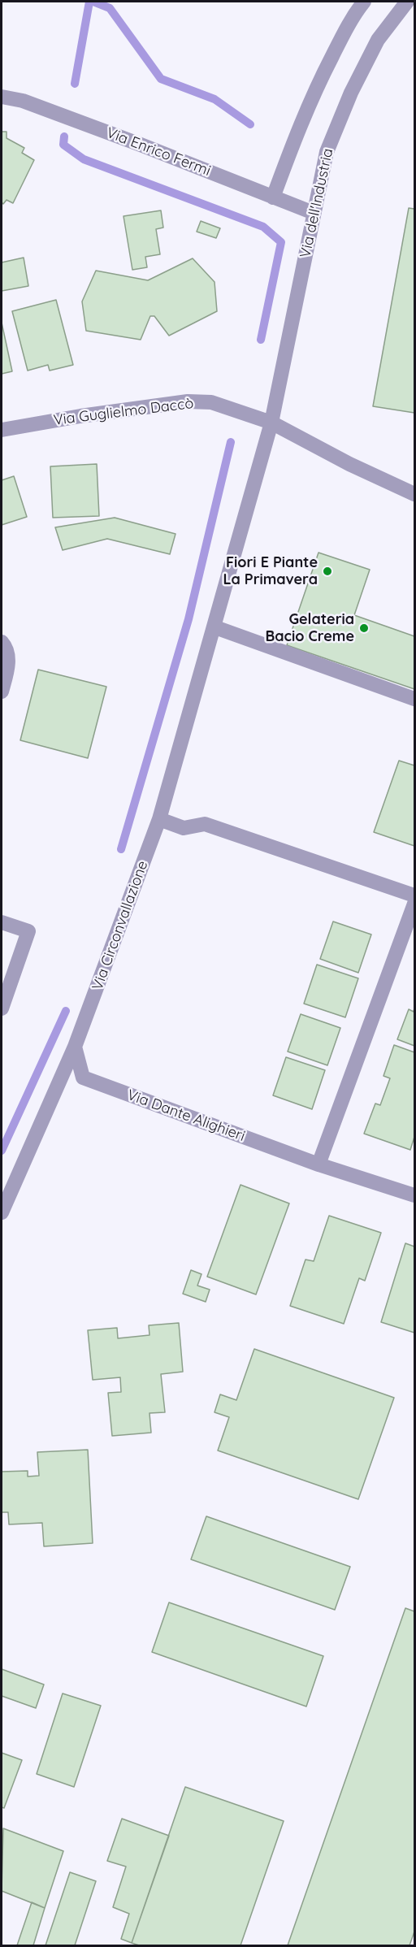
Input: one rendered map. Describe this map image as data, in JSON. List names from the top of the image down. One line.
{"streets":{"street":["Via Enrico Fermi","Via dell'Industria","Via Guglielmo Daccò","Via Circonvallazione","Via Dante Alighieri"]},"crossings":[["Via Enrico Fermi","Via dell'Industria"],["Via dell'Industria","Via Guglielmo Daccò"],["Via dell'Industria","Via Circonvallazione"],["Via Guglielmo Daccò","Via Circonvallazione"],["Via Circonvallazione","Via Dante Alighieri"]],"places":["Fiori E Piante La Primavera","Gelateria Bacio Creme"]}
